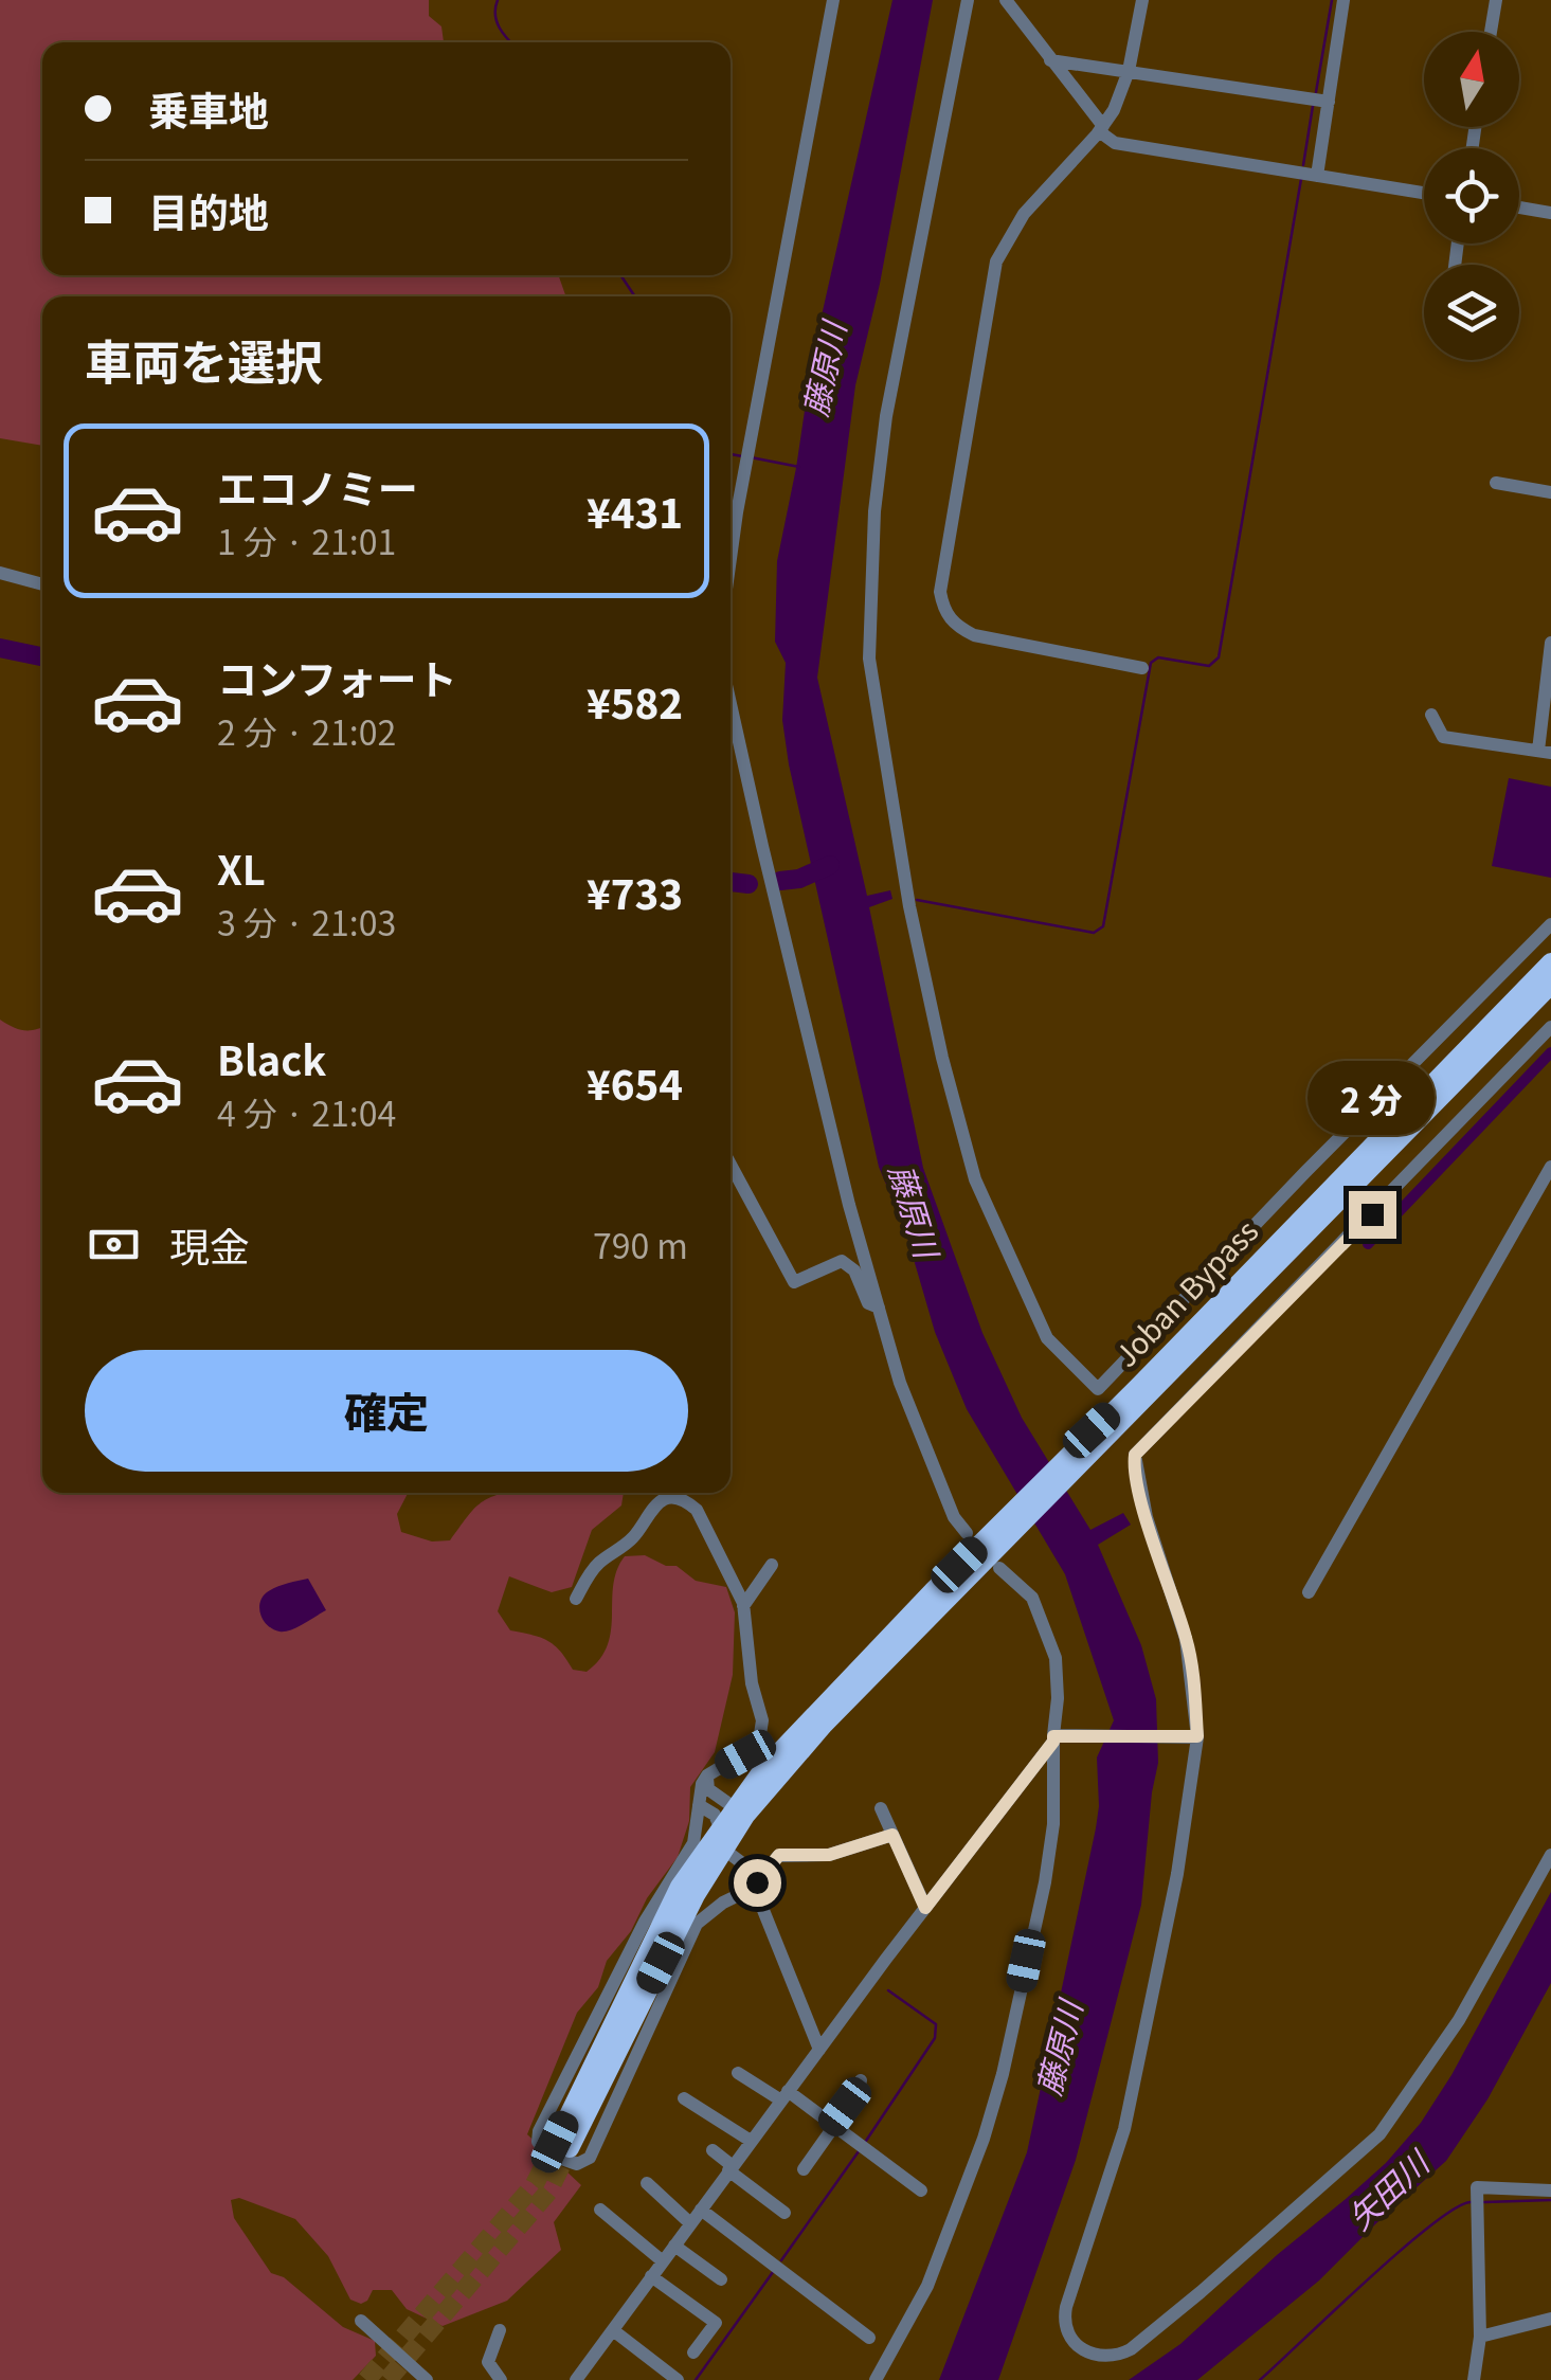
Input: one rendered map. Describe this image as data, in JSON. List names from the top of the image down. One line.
{"streets":{"highway":["Joban Bypass"]},"water":["藤原川","矢田川"],"north":"top","page":{"banner":["乗車地","目的地"],"heading":"車両を選択","list":[{"name":"エコノミー","note":"1 分 · 21:01","value":"¥431"},{"name":"コンフォート","note":"2 分 · 21:02","value":"¥582"},{"name":"XL","note":"3 分 · 21:03","value":"¥733"},{"name":"Black","note":"4 分 · 21:04","value":"¥654"}],"bubble":"2 分","pay":["現金","790 m"],"buttons":"確定"}}
